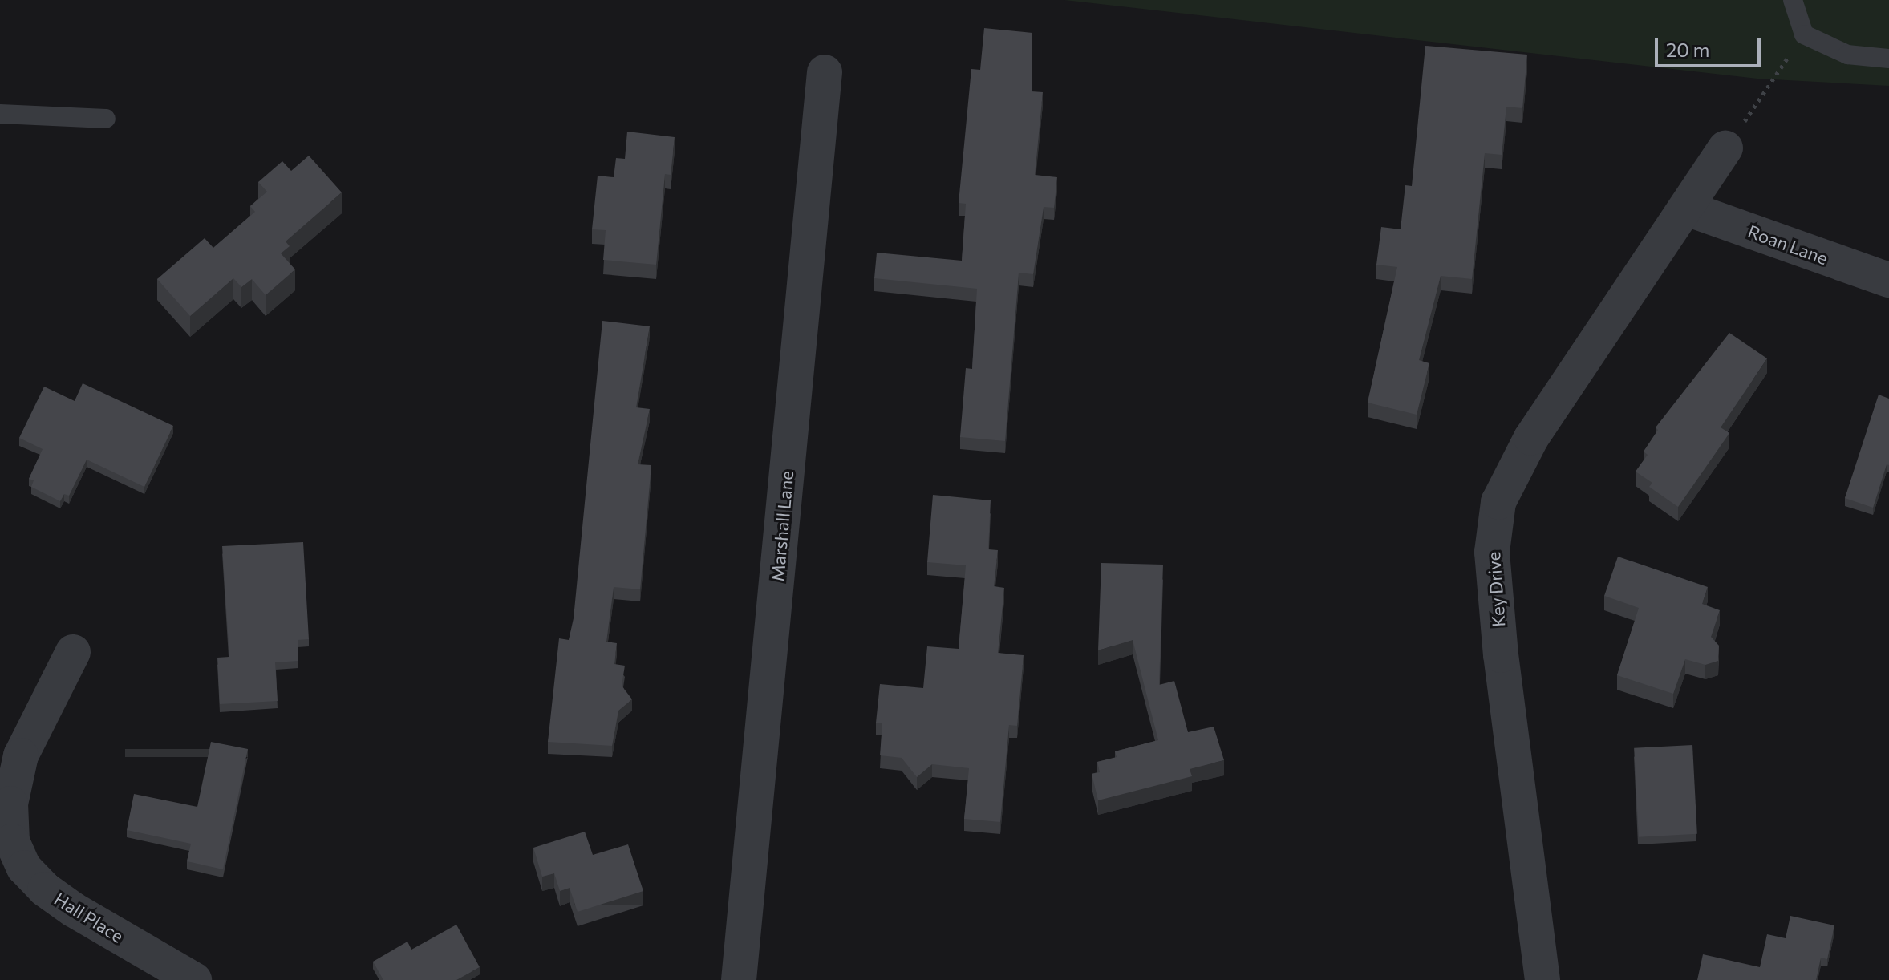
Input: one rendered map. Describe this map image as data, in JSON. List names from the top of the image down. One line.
{"streets":{"street":["Roan Lane","Marshall Lane","Key Drive","Hall Place"]},"crossings":[["Roan Lane","Key Drive"]],"scale_bar":"20 m"}
